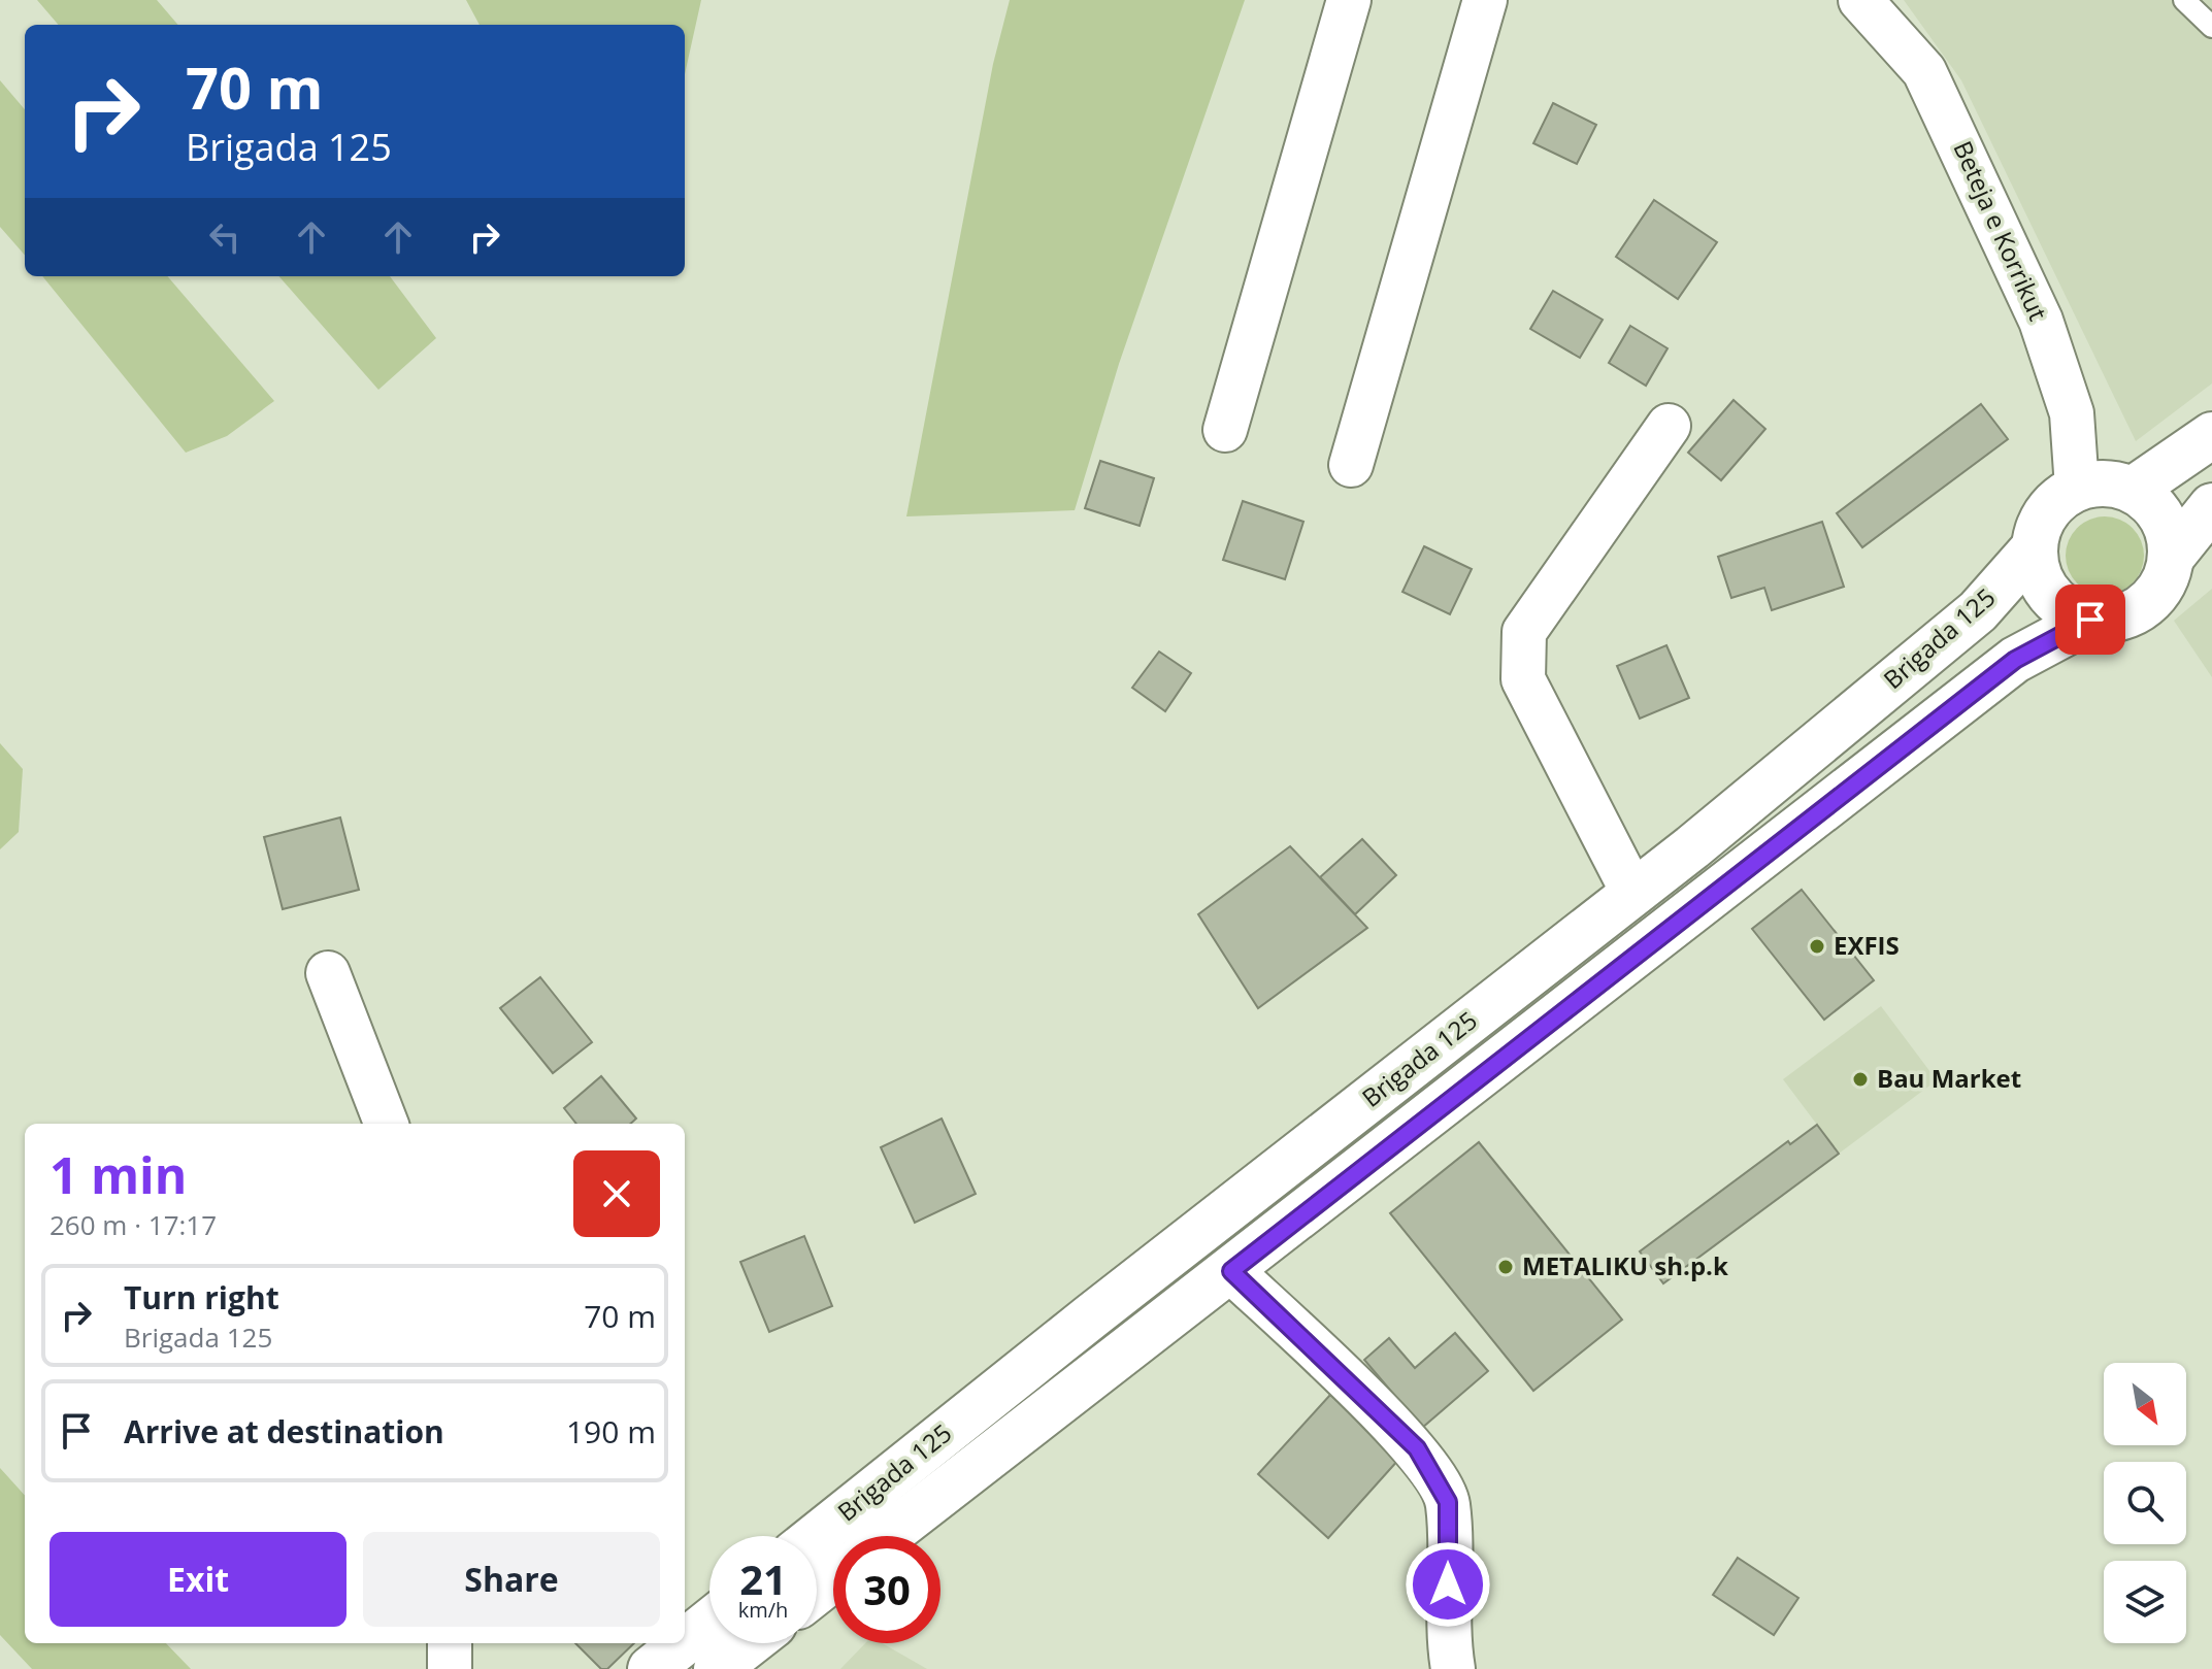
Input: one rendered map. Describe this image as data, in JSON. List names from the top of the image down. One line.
{"streets":{"main road":["Brigada 125"],"street":["Beteja e Korrikut"]},"crossings":[["Beteja e Korrikut","Brigada 125"]],"places":["EXFIS","Bau Market","METALIKU sh.p.k"],"north":"bottom right","page":{"turn":["70 m","Brigada 125"],"heading":["1 min","260 m · 17:17"],"list":[{"name":"Turn right","note":"Brigada 125","value":"70 m"},{"name":"Arrive at destination","value":"190 m"}],"buttons":["Exit","Share"],"speed":"21 km/h","limit":"30"}}
